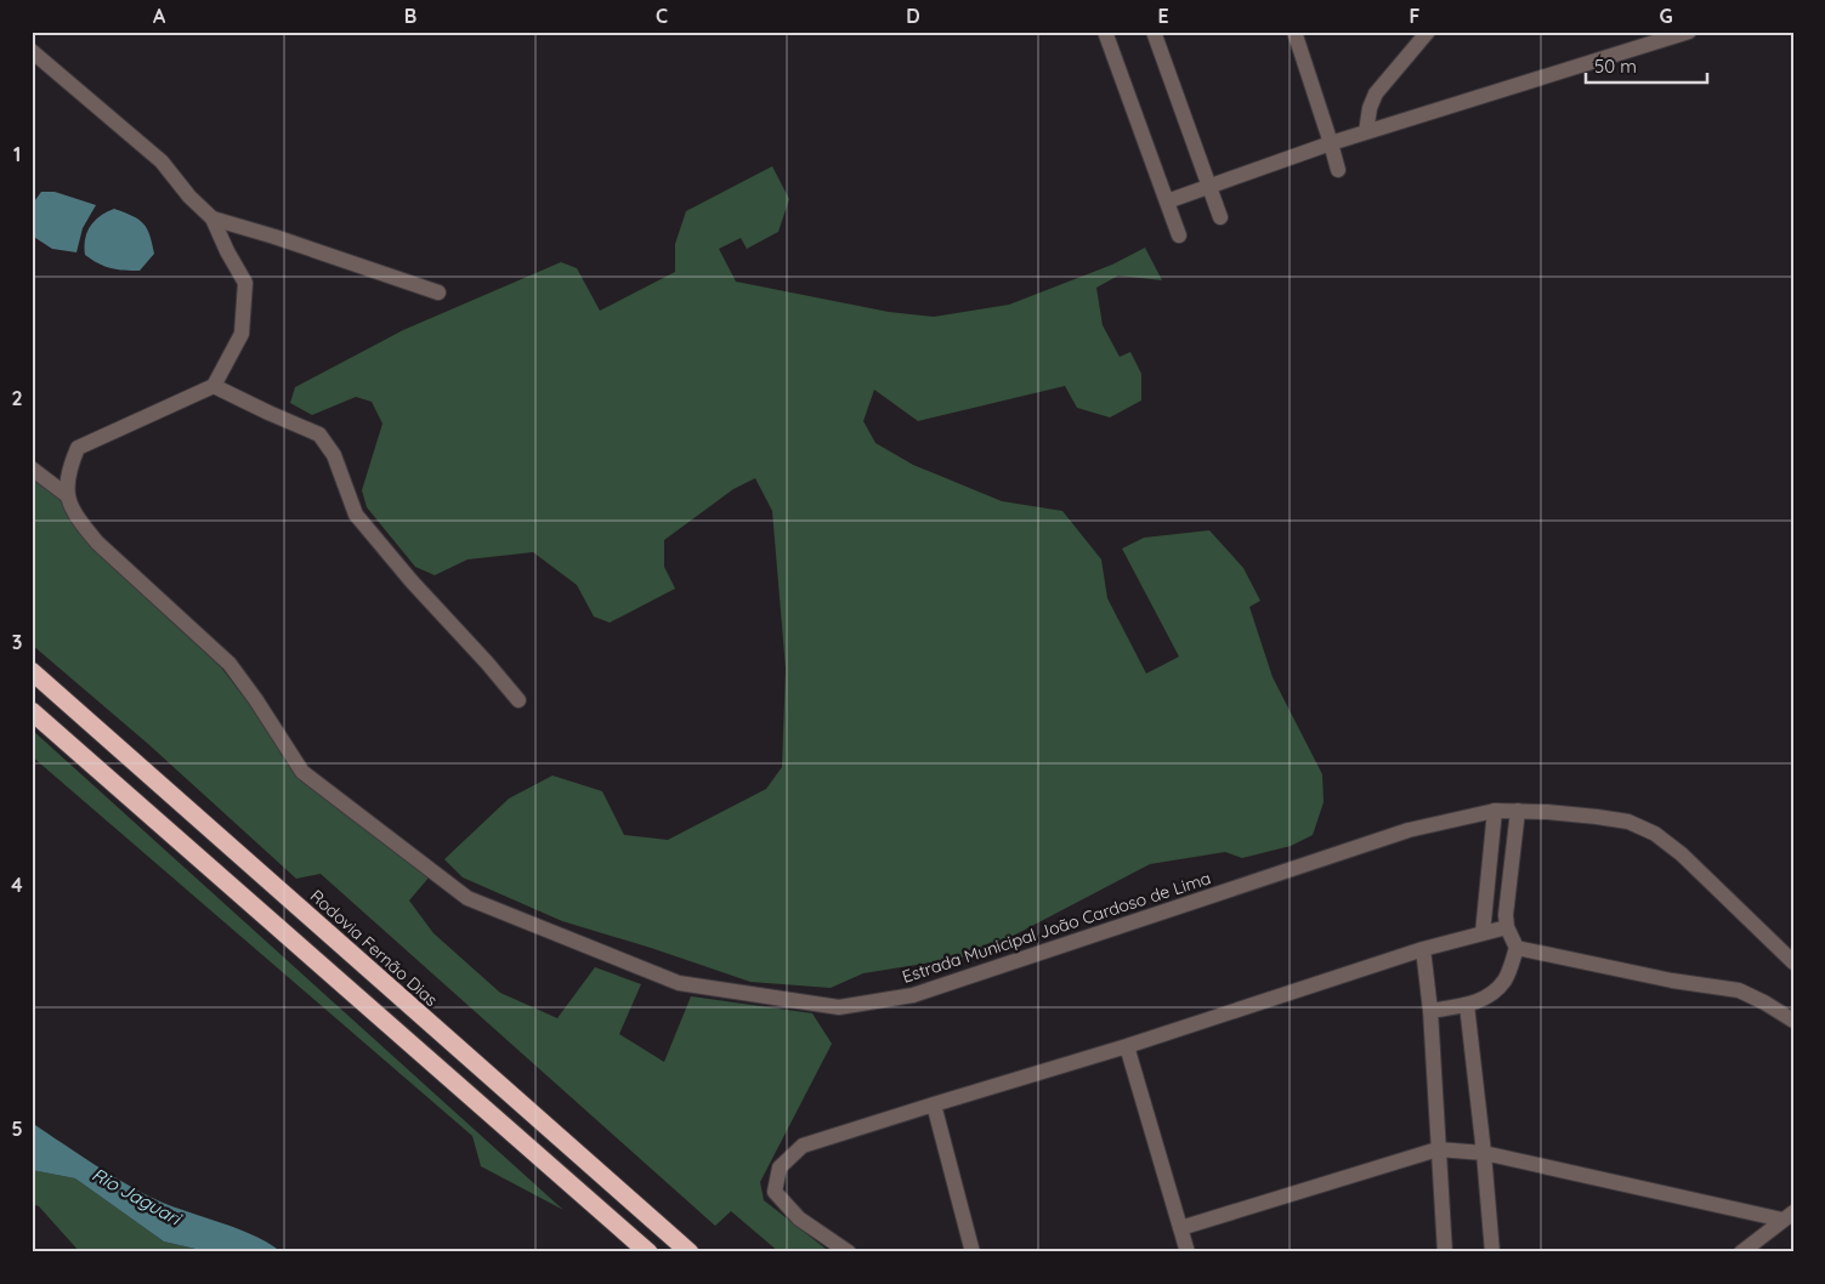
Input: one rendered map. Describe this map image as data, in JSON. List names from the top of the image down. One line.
{"streets":{"highway":["Rodovia Fernão Dias"],"street":["Estrada Municipal João Cardoso de Lima"]},"water":["Rio Jaguari"],"scale_bar":"50 m","grid":{"columns":["A","B","C","D","E","F","G"],"rows":["1","2","3","4","5"]}}
